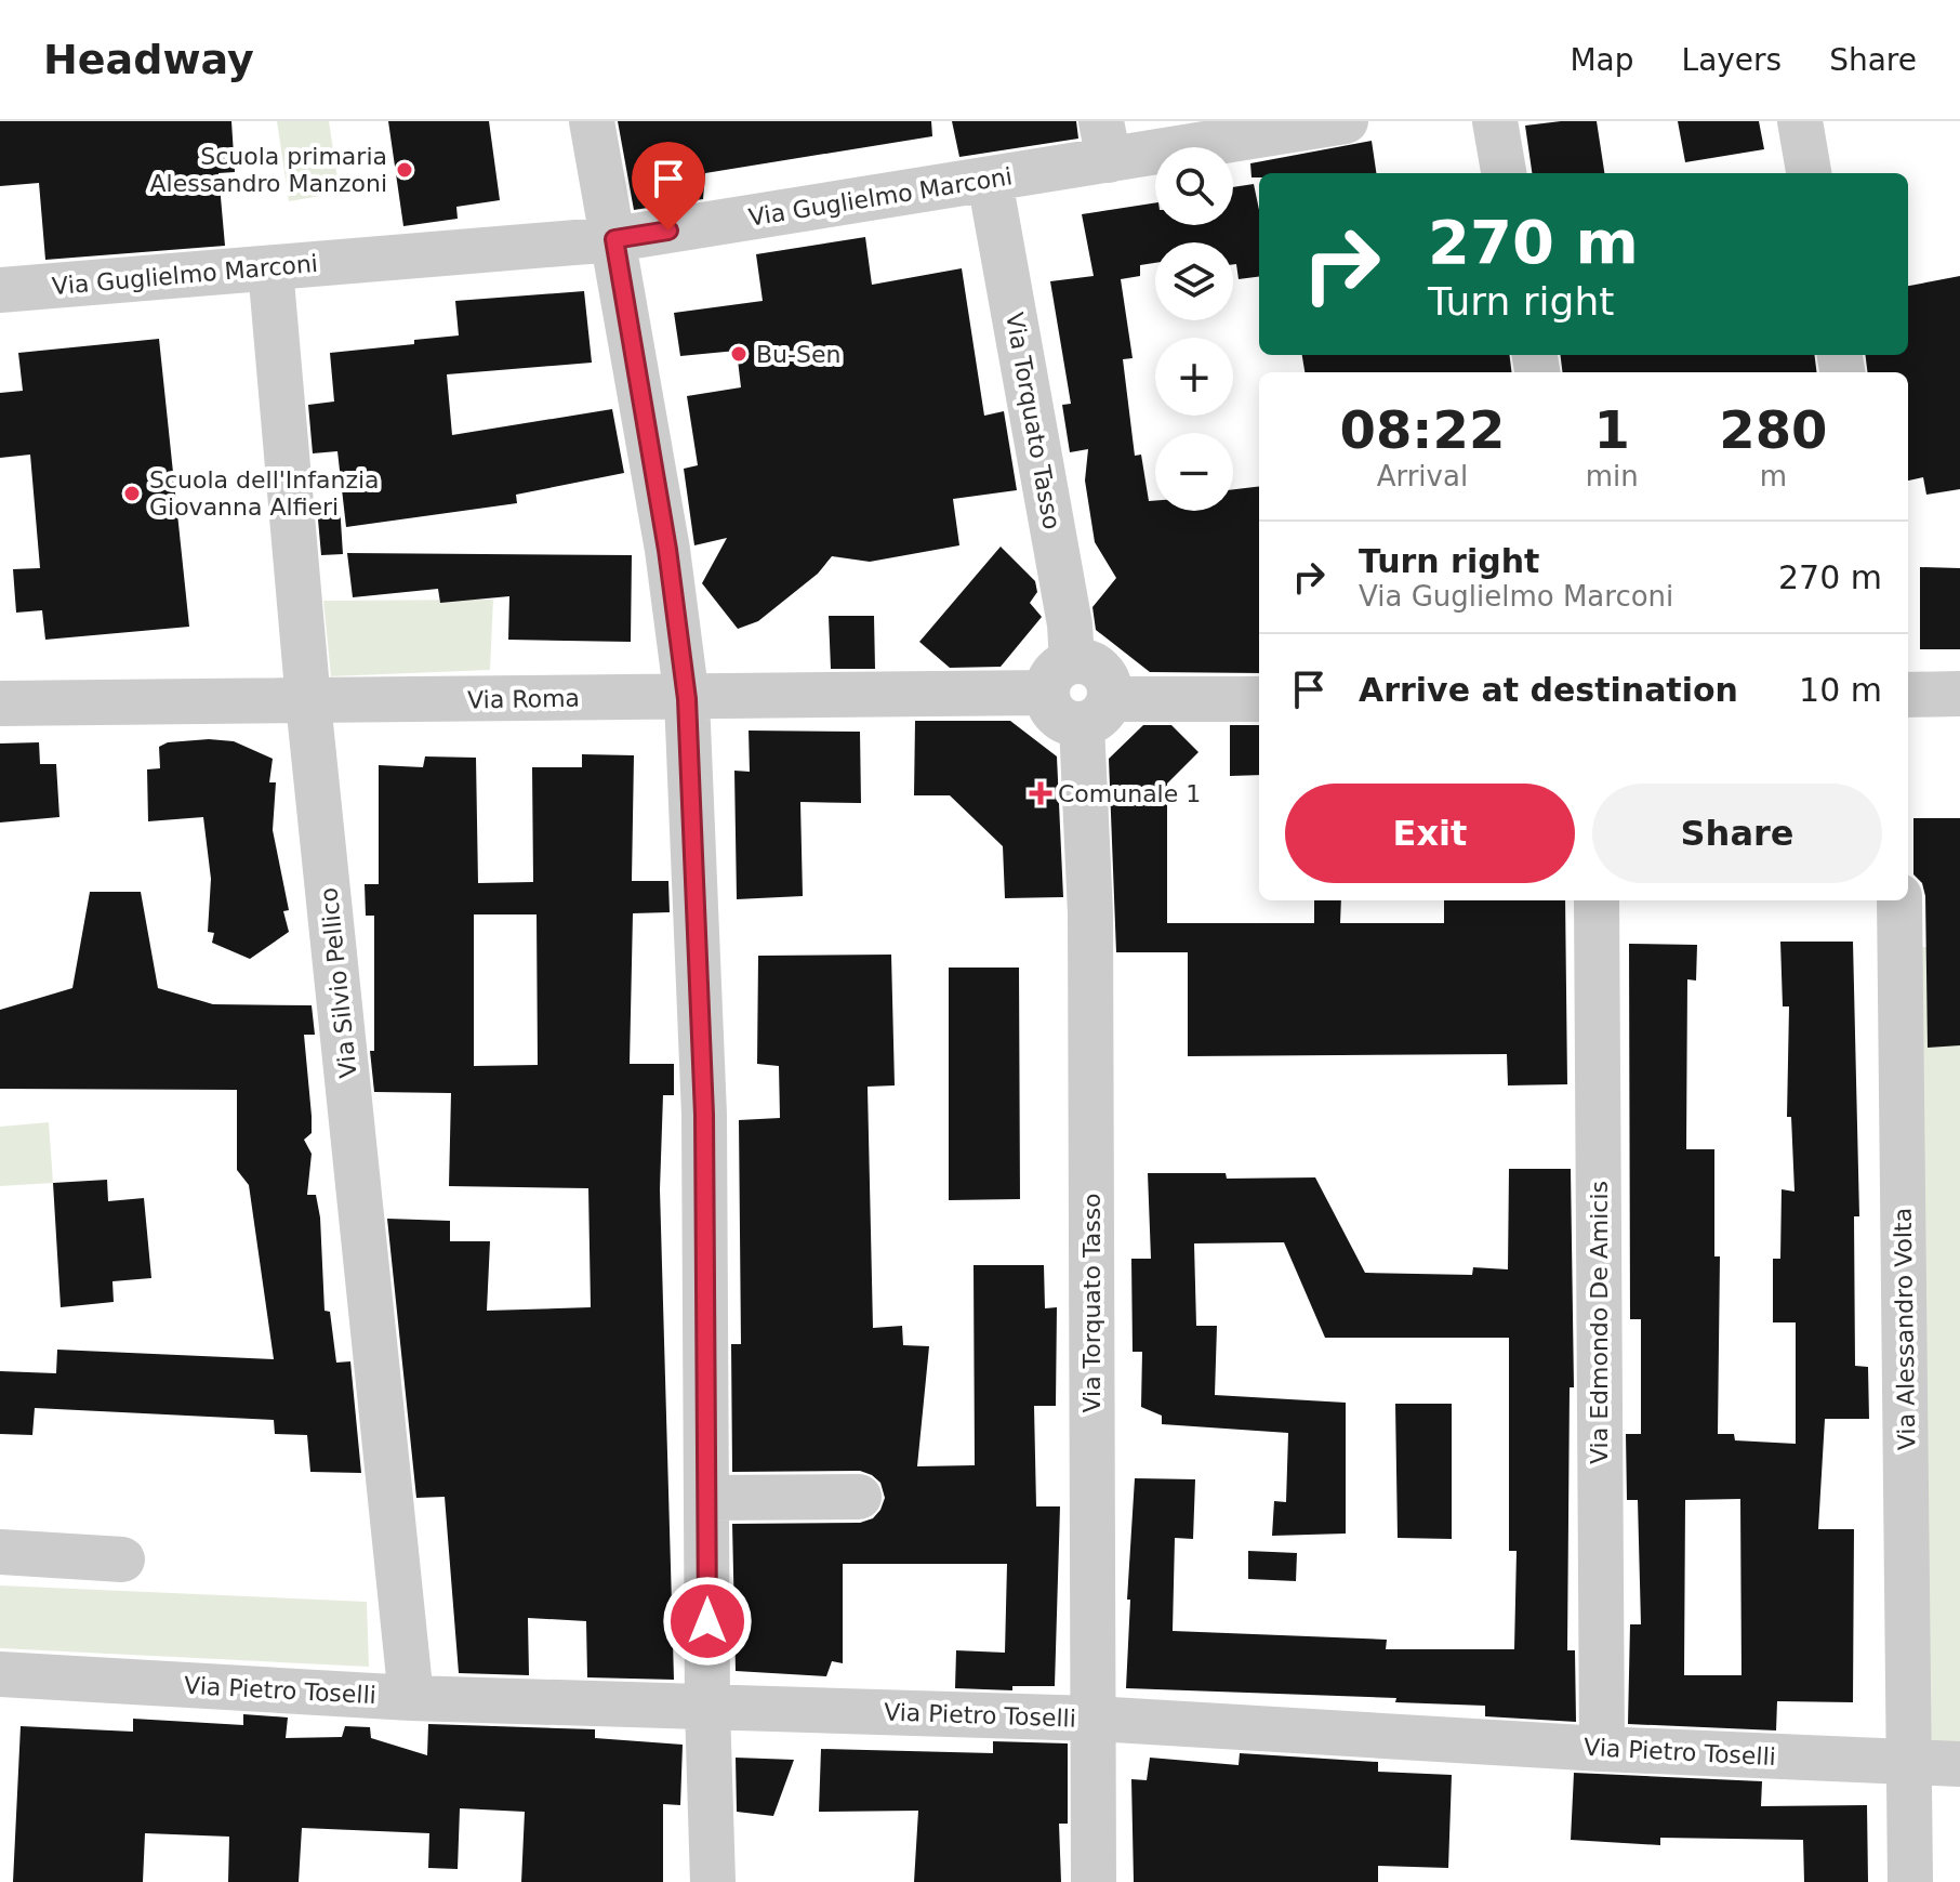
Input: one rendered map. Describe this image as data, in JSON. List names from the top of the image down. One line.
{"streets":{"street":["Via Guglielmo Marconi","Via Torquato Tasso","Via Roma","Via Silvio Pellico","Via Edmondo De Amicis","Via Alessandro Volta","Via Pietro Toselli"]},"crossings":[["Via Guglielmo Marconi","Via Torquato Tasso"],["Via Guglielmo Marconi","Via Silvio Pellico"],["Via Torquato Tasso","Via Roma"],["Via Torquato Tasso","Via Pietro Toselli"],["Via Roma","Via Silvio Pellico"],["Via Silvio Pellico","Via Pietro Toselli"],["Via Edmondo De Amicis","Via Pietro Toselli"],["Via Alessandro Volta","Via Pietro Toselli"]],"places":{"other":["Scuola primaria Alessandro Manzoni","Bu-Sen","Scuola dell'Infanzia Giovanna Alfieri"],"health":["Comunale 1"]},"page":{"header":"Headway","nav":["Map","Layers","Share"],"map_buttons":["+","−"],"turn":["270 m","Turn right"],"eta":["08:22","Arrival","1","min","280","m"],"list":[{"name":"Turn right","note":"Via Guglielmo Marconi","value":"270 m"},{"name":"Arrive at destination","value":"10 m"}],"buttons":["Exit","Share"]}}
